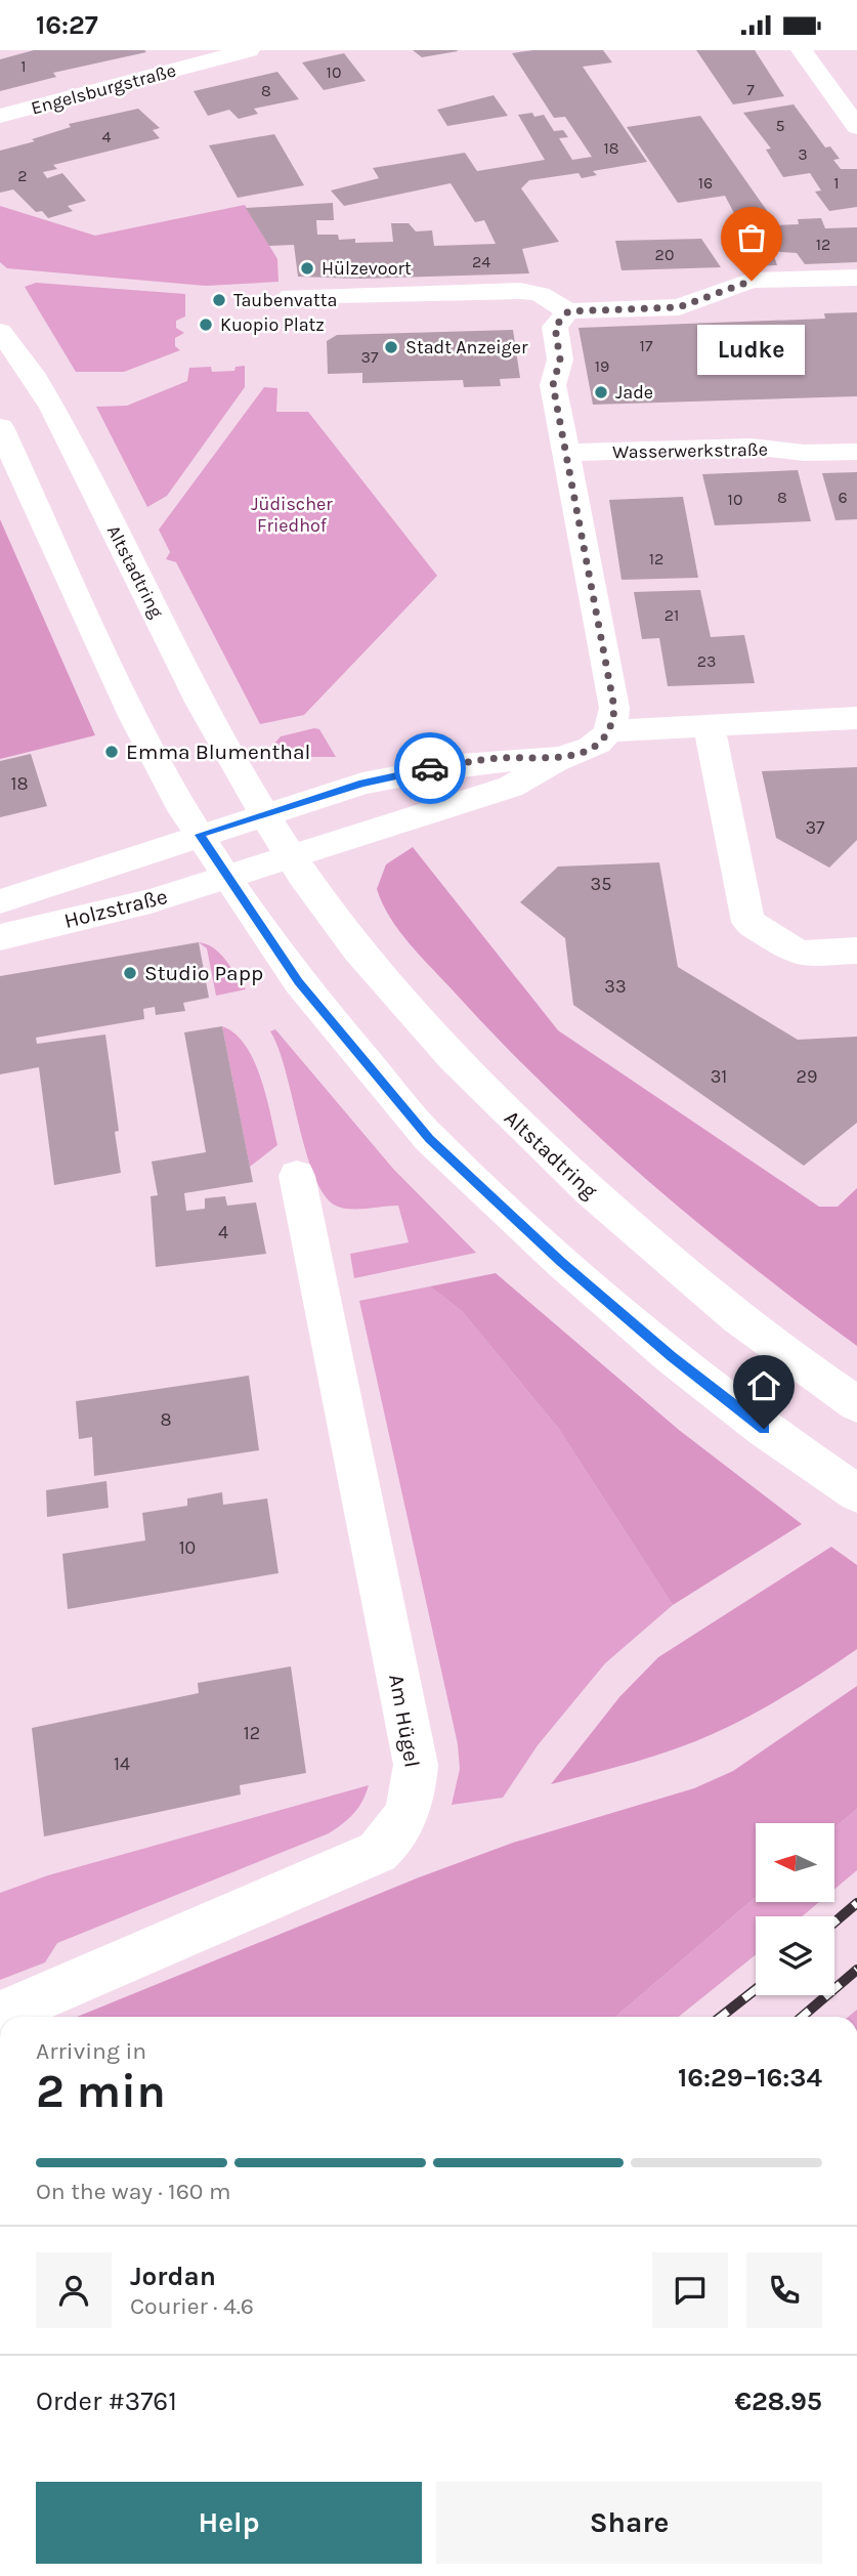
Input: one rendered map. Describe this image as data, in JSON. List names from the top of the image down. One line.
{"streets":{"street":["Engelsburgstraße","Wasserwerkstraße","Altstadtring","Holzstraße","Am Hügel"]},"parks":["Jüdischer Friedhof"],"places":["Hülzevoort","Ludke","Taubenvatta","Kuopio Platz","Stadt Anzeiger","Jade","Emma Blumenthal","Studio Papp"],"house_numbers":["1","10","7","8","5","4","18","3","2","16","1","12","20","24","17","37","19","8","6","10","12","21","23","18","37","35","33","31","29","4","8","10","12","14"],"north":"left","page":{"status":"16:27","bubble":"Ludke","heading":["2 min","Arriving in","16:29–16:34"],"panel":["Jordan","Courier · 4.6","Order #3761","€28.95"],"bar":"On the way · 160 m","buttons":["Help","Share"]}}
